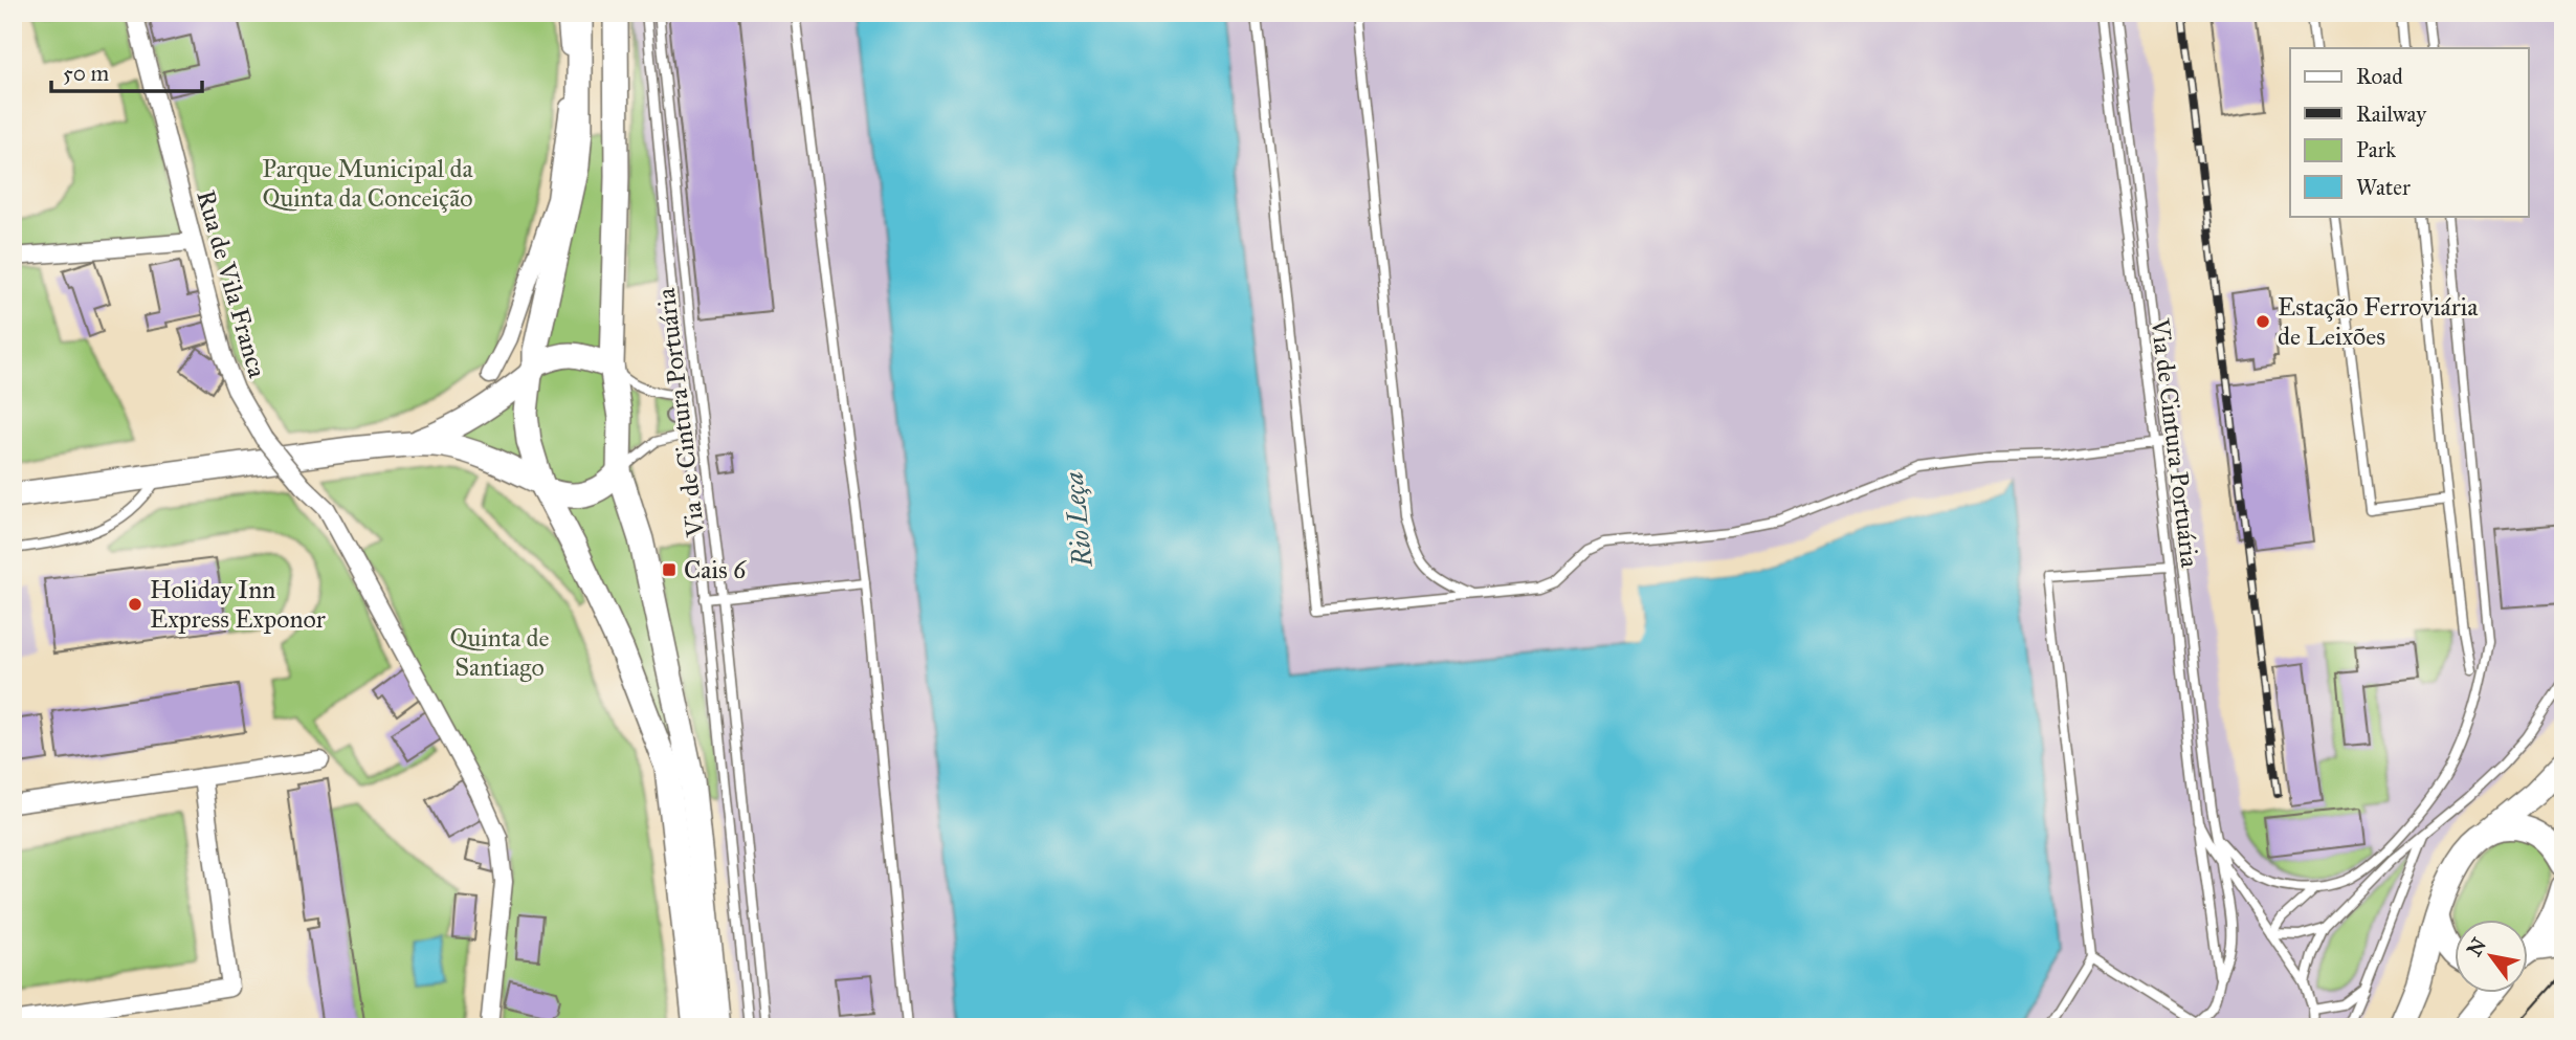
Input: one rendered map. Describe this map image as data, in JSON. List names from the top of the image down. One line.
{"streets":{"street":["Rua de Vila Franca"],"lane":["Via de Cintura Portuária"]},"water":["Rio Leça"],"parks":["Parque Municipal da Quinta da Conceição","Quinta de Santiago"],"places":{"other":["Estação Ferroviária de Leixões","Holiday Inn Express Exponor"],"transit":["Cais 6"]},"legend":["Road","Railway","Park","Water"],"scale_bar":"50 m","north":"top left"}
